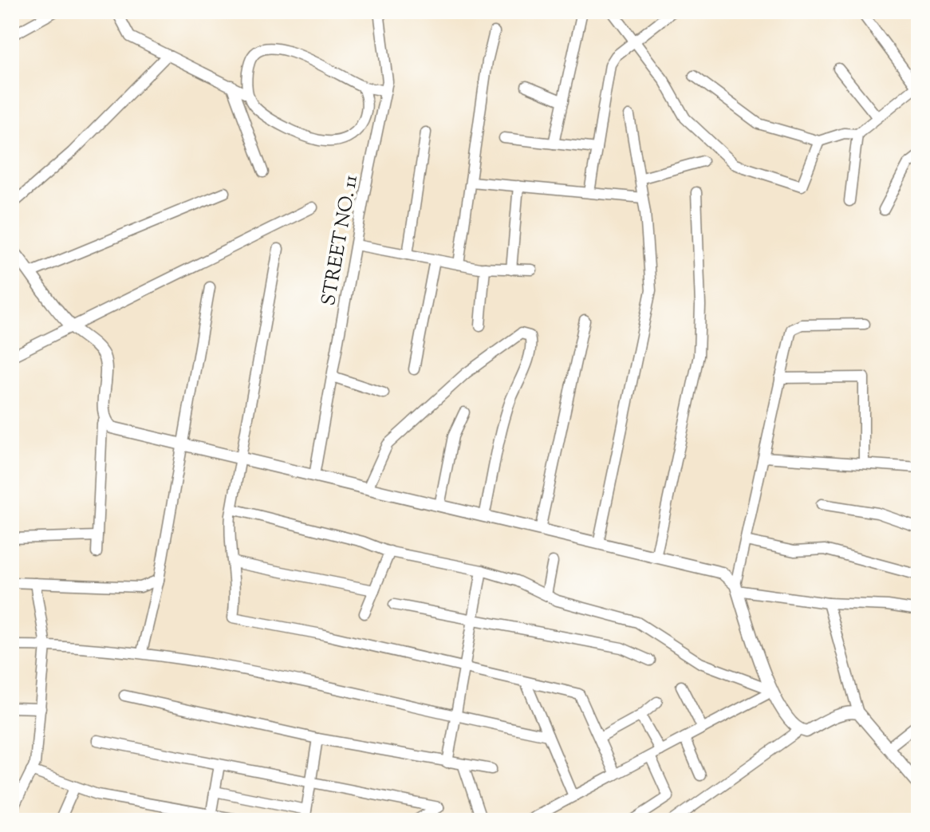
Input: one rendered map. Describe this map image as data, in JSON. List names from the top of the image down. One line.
{"streets":{"street":["STREET NO. 11"]}}
